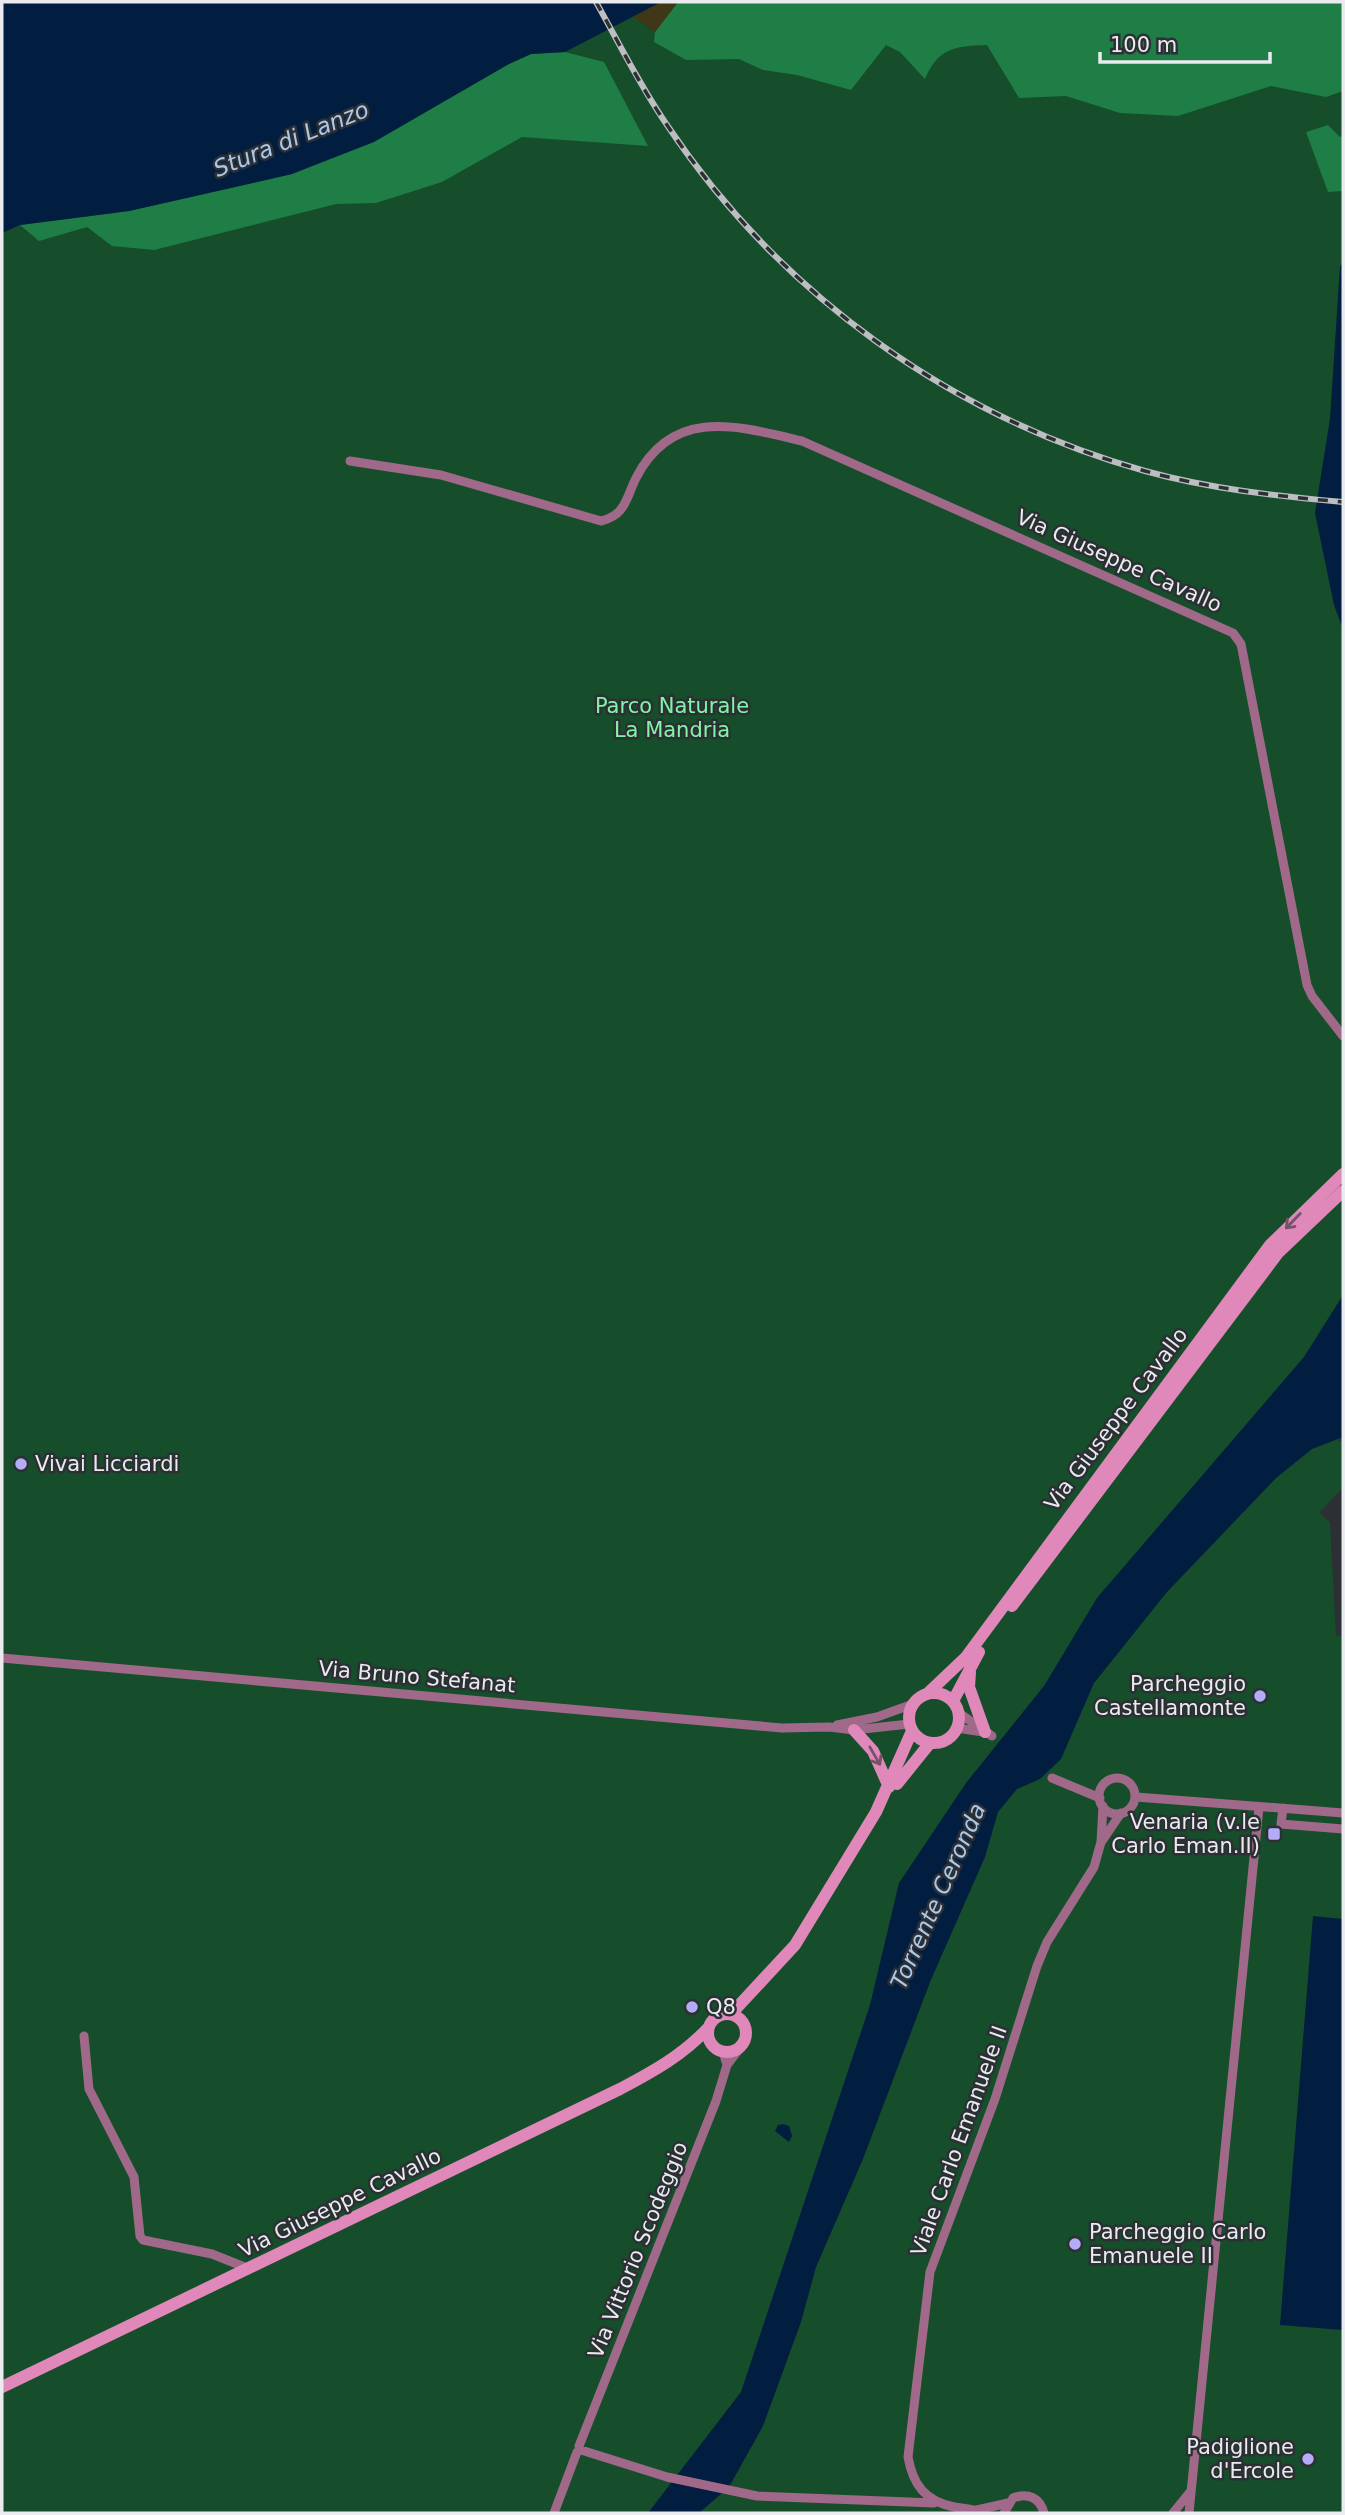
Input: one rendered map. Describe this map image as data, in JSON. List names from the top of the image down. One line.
{"streets":{"street":["Via Giuseppe Cavallo","Via Bruno Stefanat","Viale Carlo Emanuele II","Via Vittorio Scodeggio"]},"crossings":[["Via Giuseppe Cavallo","Via Bruno Stefanat"],["Via Giuseppe Cavallo","Via Vittorio Scodeggio"]],"water":["Stura di Lanzo","Torrente Ceronda"],"parks":["Parco Naturale La Mandria"],"places":{"other":["Vivai Licciardi","Parcheggio Castellamonte","Q8","Parcheggio Carlo Emanuele II","Padiglione d'Ercole"],"transit":["Venaria (v.le Carlo Eman.II)"]},"scale_bar":"100 m"}
